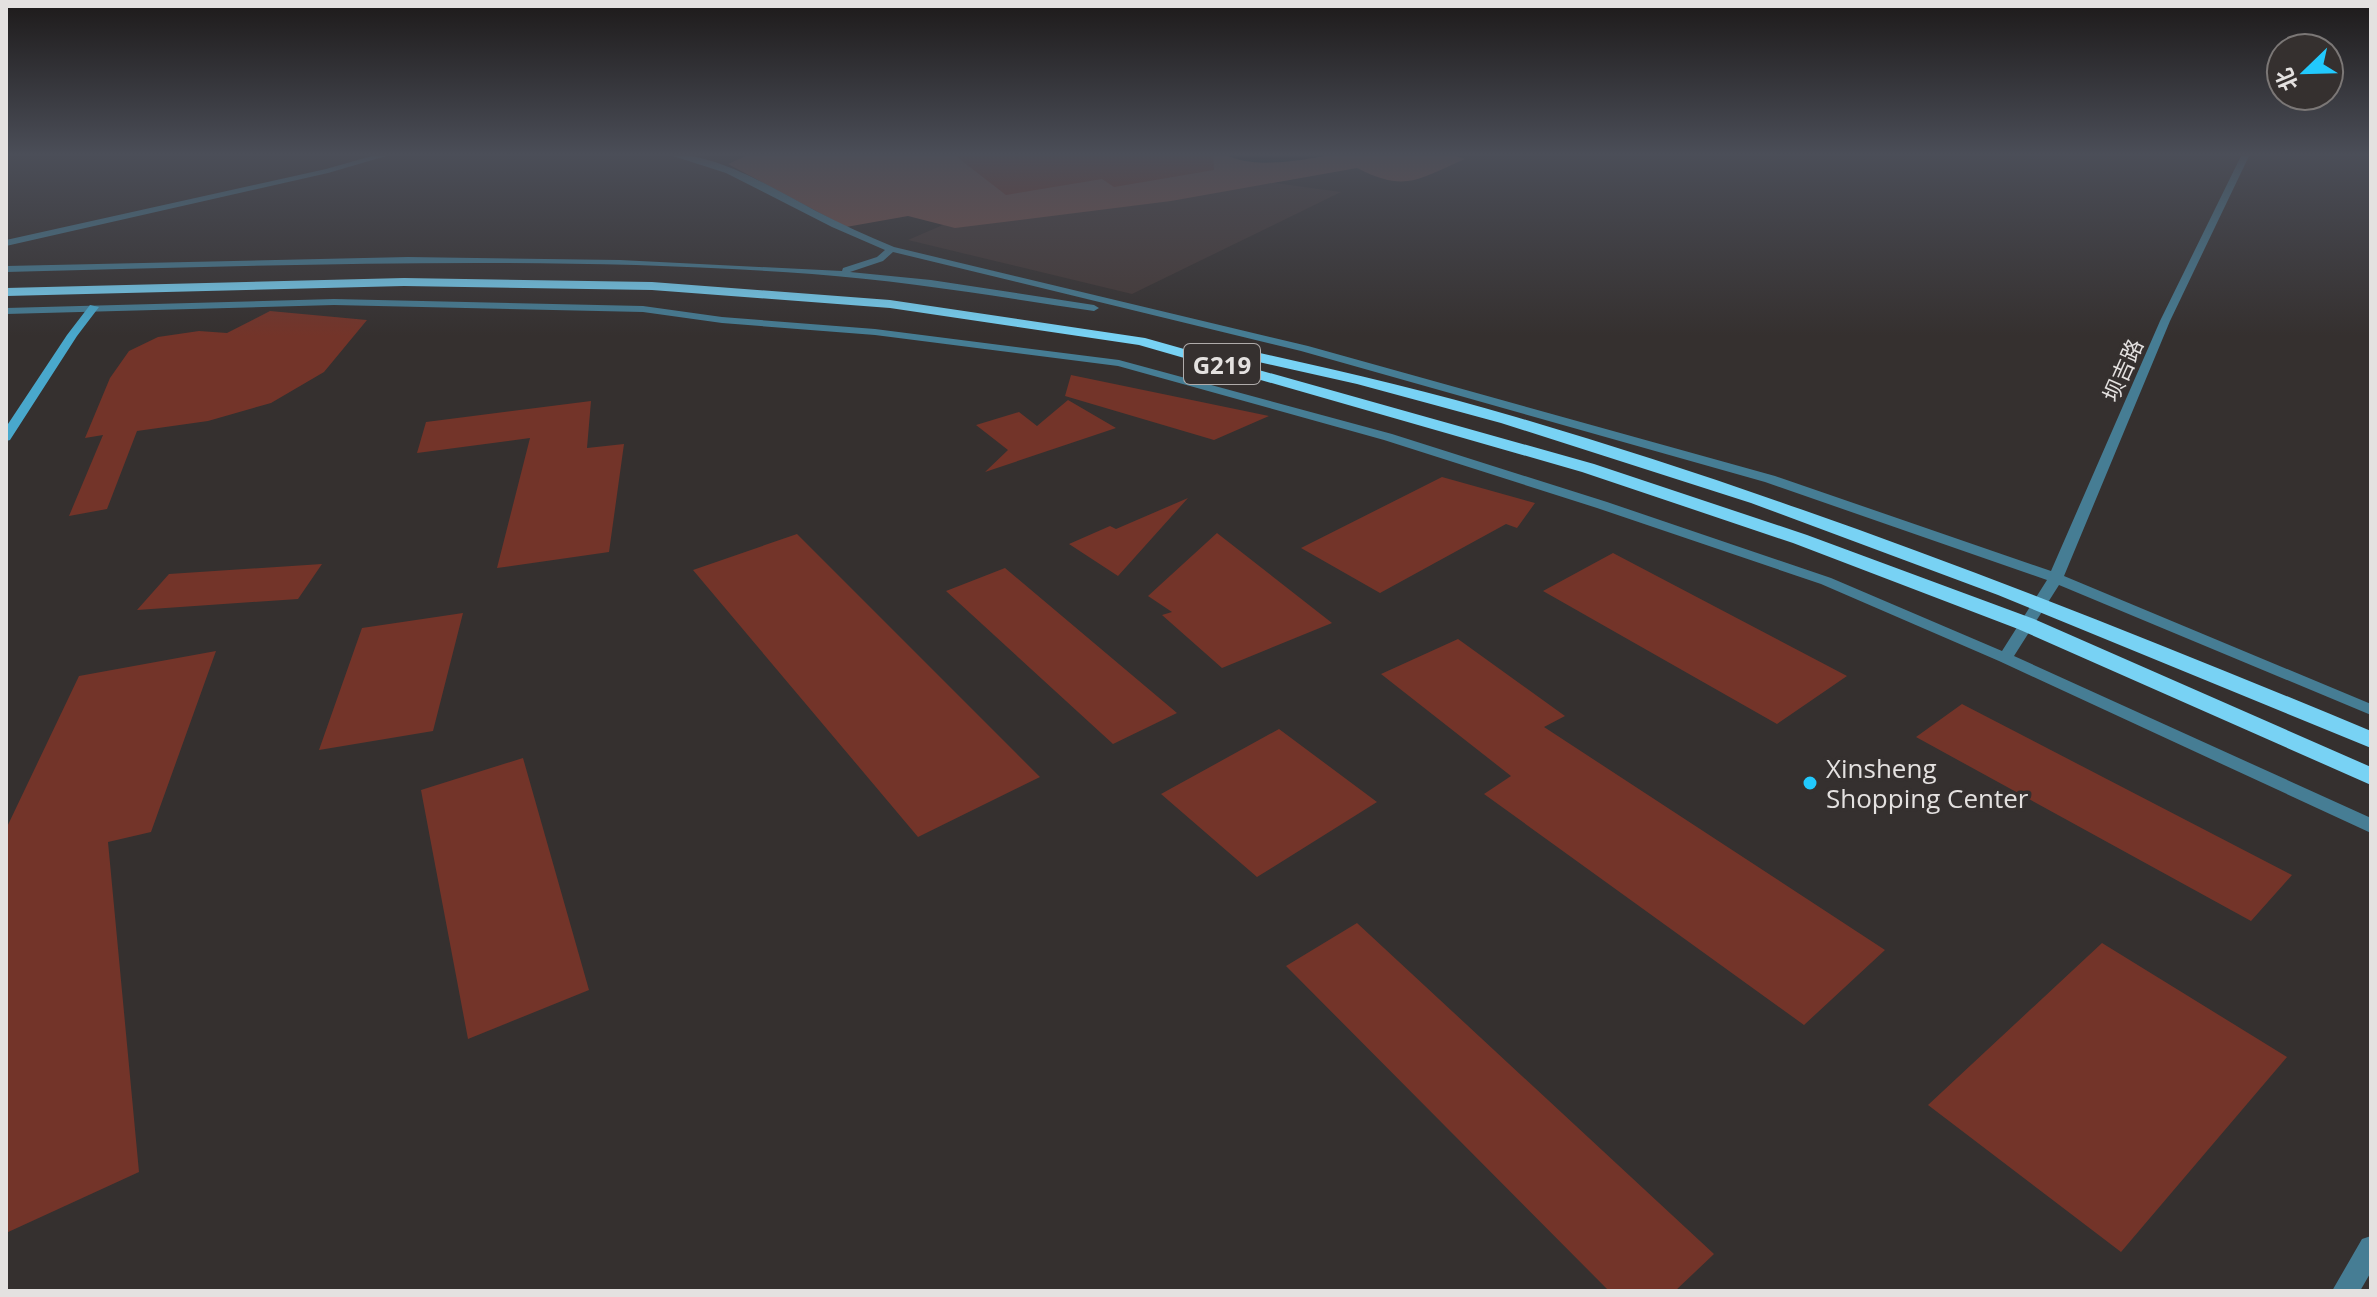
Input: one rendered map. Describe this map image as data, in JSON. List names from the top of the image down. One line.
{"streets":{"highway":["G219"],"street":["坝吉路"]},"crossings":[["G219","坝吉路"]],"places":["Xinsheng Shopping Center"],"north":"bottom left"}
